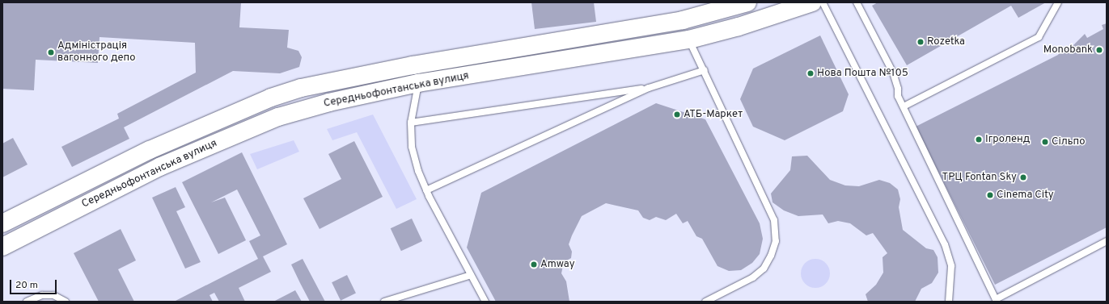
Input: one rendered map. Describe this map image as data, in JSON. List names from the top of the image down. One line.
{"streets":{"main road":["Середньофонтанська вулиця"]},"places":["Rozetka","Monobank","Адміністрація вагонного депо","Нова Пошта №105","АТБ-Маркет","Ігроленд","Сільпо","ТРЦ Fontan Sky","Cinema City","Amway"],"scale_bar":"20 m"}
